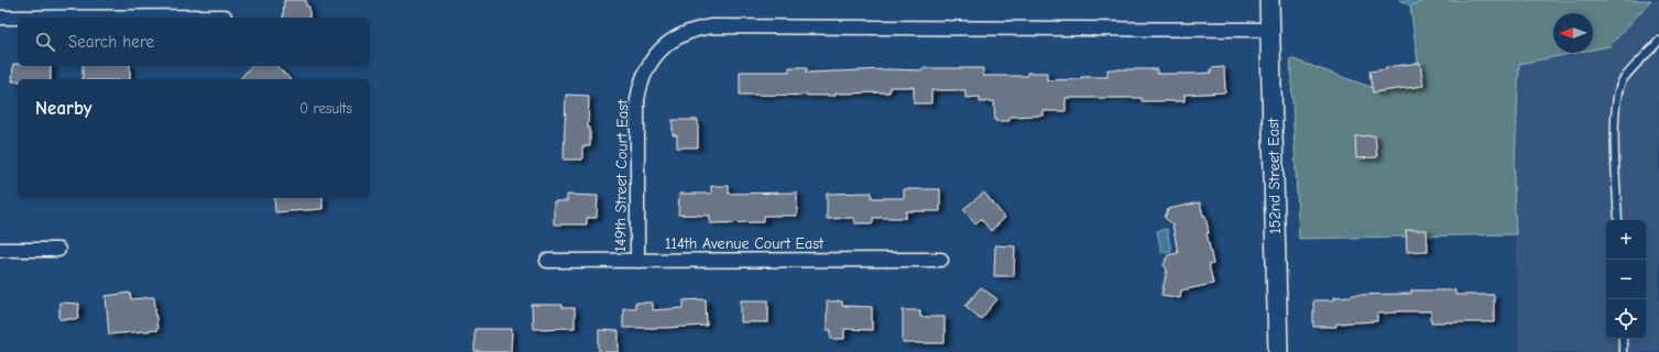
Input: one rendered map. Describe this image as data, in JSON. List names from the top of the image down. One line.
{"streets":{"main road":["152nd Street East"],"street":["149th Street Court East","114th Avenue Court East"]},"crossings":[["149th Street Court East","152nd Street East"],["149th Street Court East","114th Avenue Court East"]],"north":"left","page":{"search":"Search here","heading":["Nearby","0 results"],"map_buttons":["+","−"]}}
